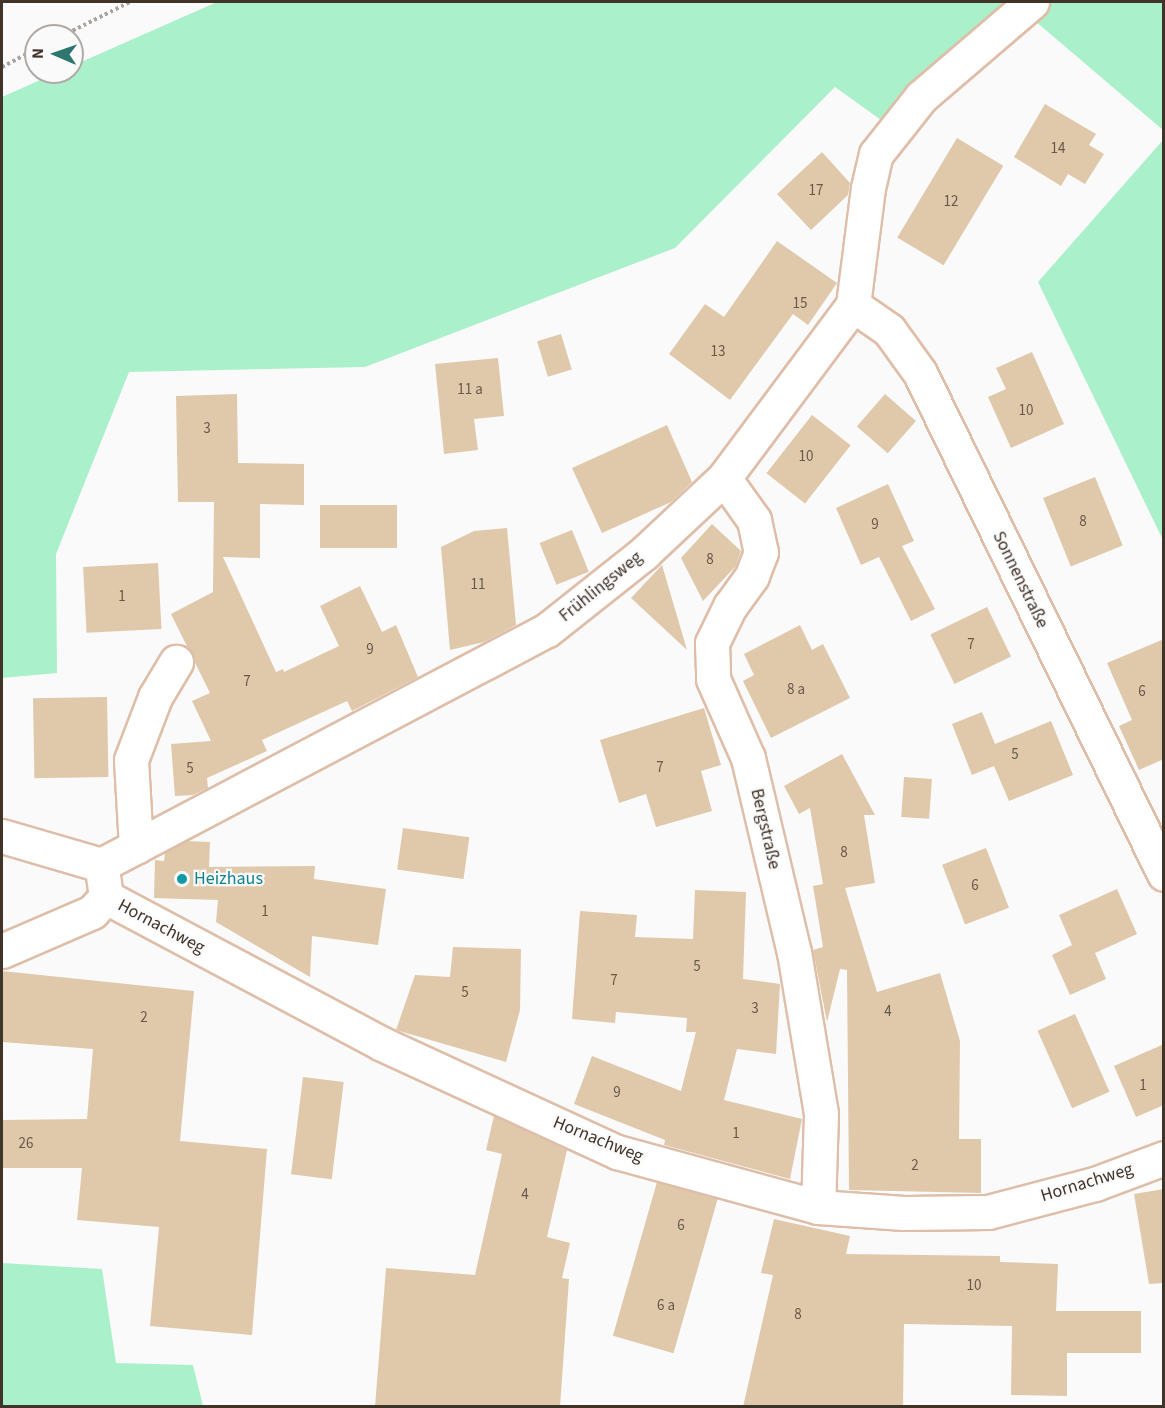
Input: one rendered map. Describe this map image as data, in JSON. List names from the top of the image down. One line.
{"streets":{"street":["Sonnenstraße","Frühlingsweg","Bergstraße","Hornachweg"]},"crossings":[["Sonnenstraße","Frühlingsweg"],["Frühlingsweg","Bergstraße"],["Frühlingsweg","Hornachweg"],["Bergstraße","Hornachweg"]],"places":["Heizhaus"],"house_numbers":["14","17","12","15","13","11 a","10","3","10","8","9","8","11","1","7","9","7","8 a","6","5","7","5","8","6","1","5","7","5","3","4","2","1","9","1","26","2","4","6","10","6 a","8"],"north":"left"}
